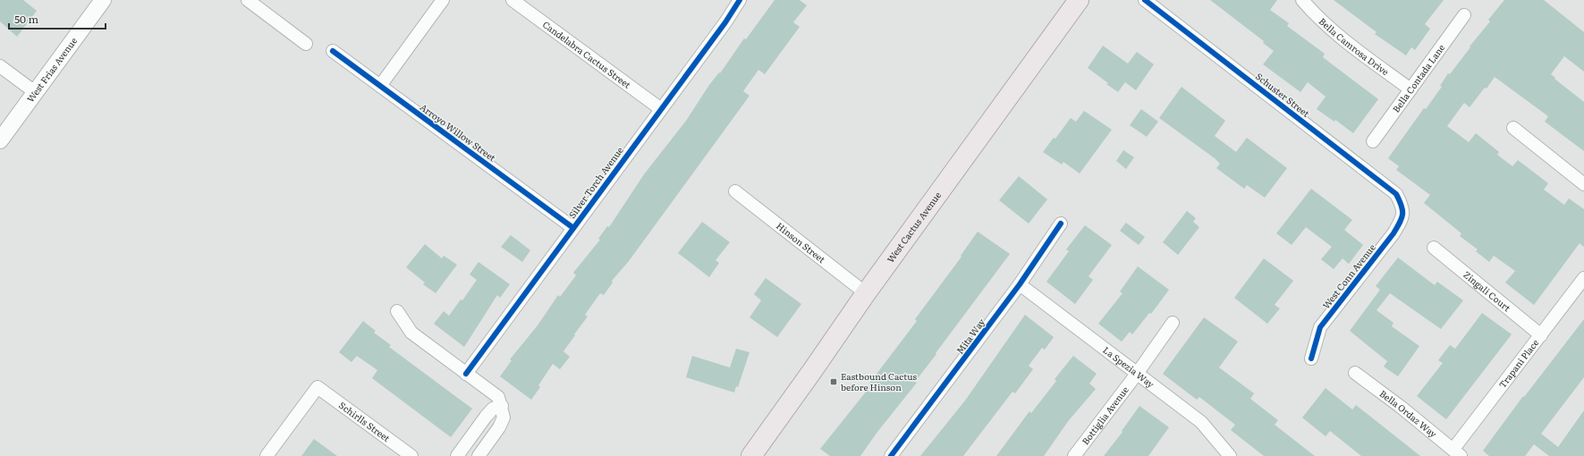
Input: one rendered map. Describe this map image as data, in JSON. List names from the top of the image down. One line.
{"streets":{"main road":["West Cactus Avenue"],"street":["Bella Camrosa Drive","Candelabra Cactus Street","West Frias Avenue","Bella Contada Lane","Schuster Street","Arroyo Willow Street","Silver Torch Avenue","Hinson Street","West Conn Avenue","Zingali Court","Mita Way","Trapani Place","La Spezia Way","Bella Ordaz Way","Bottiglia Avenue","Schirlls Street"]},"crossings":[["Bella Camrosa Drive","Bella Contada Lane"],["Candelabra Cactus Street","Silver Torch Avenue"],["Schuster Street","West Conn Avenue"],["Arroyo Willow Street","Silver Torch Avenue"],["West Cactus Avenue","Hinson Street"],["Zingali Court","Trapani Place"],["Mita Way","La Spezia Way"],["Trapani Place","Bella Ordaz Way"],["La Spezia Way","Bottiglia Avenue"]],"places":{"transit":["Eastbound Cactus before Hinson"]},"scale_bar":"50 m"}
